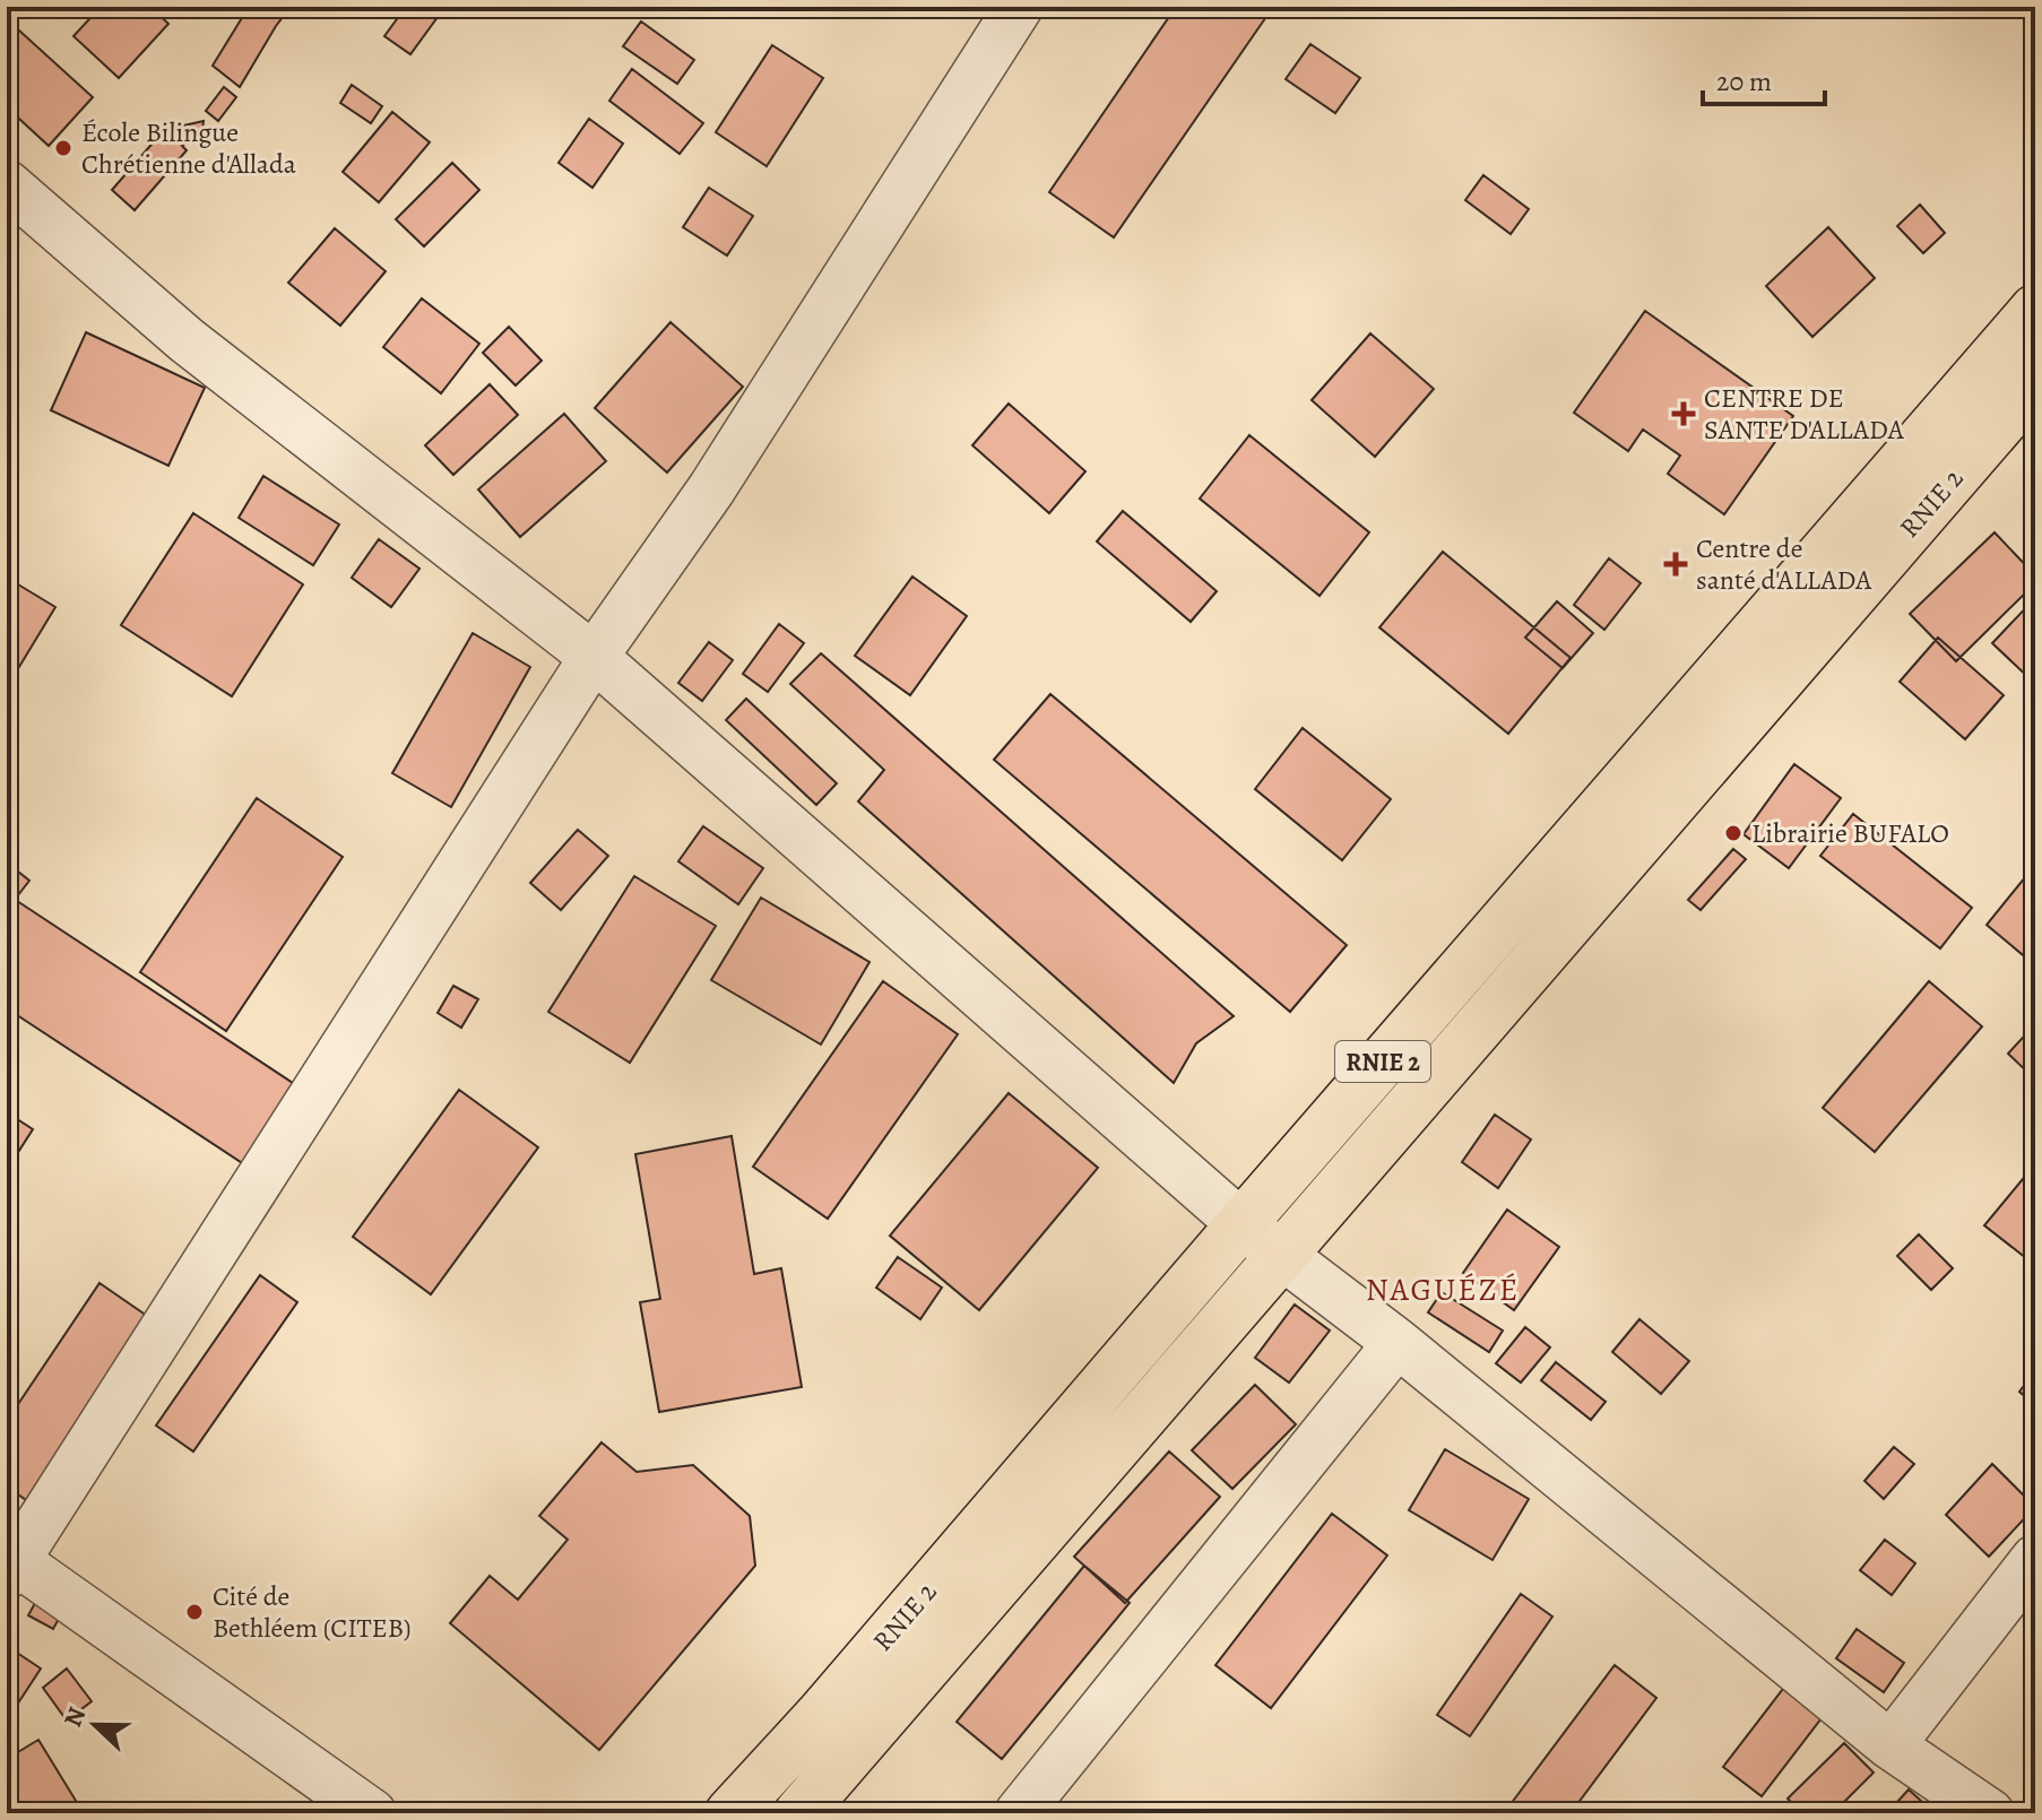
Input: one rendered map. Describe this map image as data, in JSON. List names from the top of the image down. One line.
{"streets":{"highway":["RNIE 2"]},"districts":["NAGUÉZÉ"],"places":{"other":["École Bilingue Chrétienne d'Allada","Librairie BUFALO","Cité de Bethléem (CITEB)"],"health":["CENTRE DE SANTE D'ALLADA","Centre de santé d'ALLADA"]},"scale_bar":"20 m","north":"left"}
